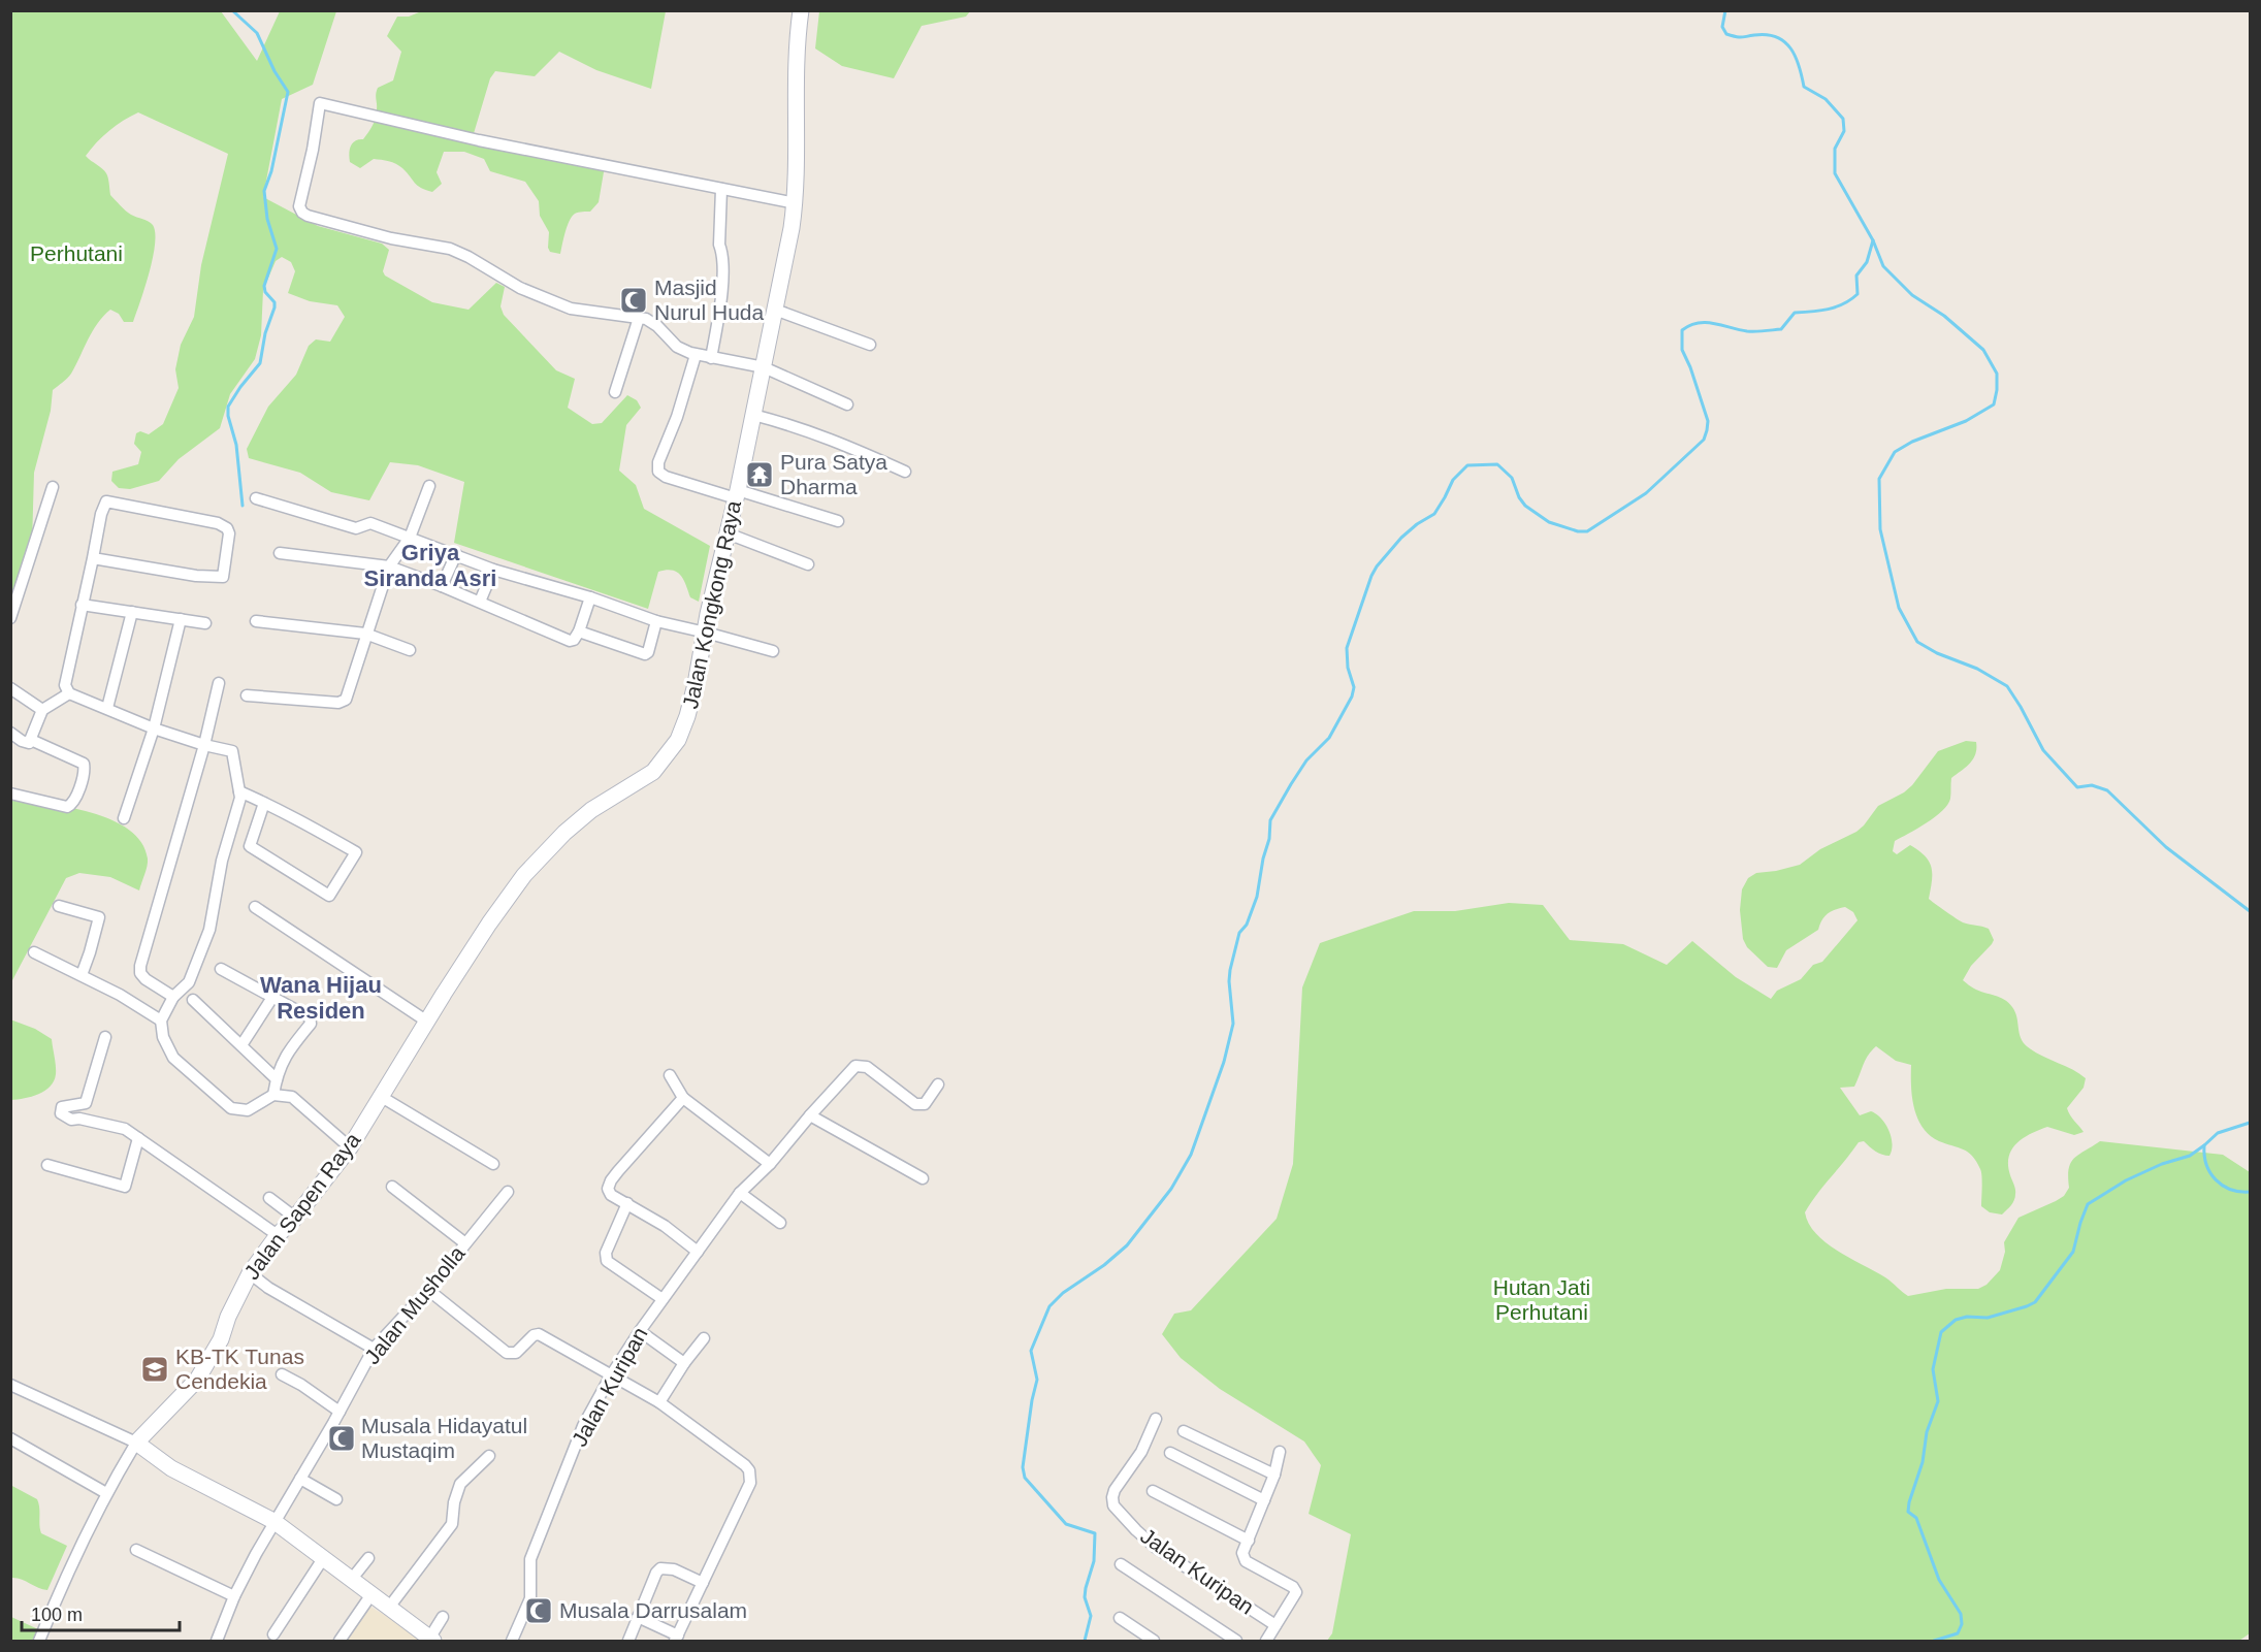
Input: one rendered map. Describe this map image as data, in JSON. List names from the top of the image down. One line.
{"streets":{"street":["Jalan Kongkong Raya","Jalan Sapen Raya","Jalan Musholla","Jalan Kuripan"]},"crossings":[["Jalan Kongkong Raya","Jalan Sapen Raya"]],"districts":["Griya Siranda Asri","Wana Hijau Residen"],"parks":["Perhutani","Hutan Jati Perhutani"],"places":{"mosque":["Masjid Nurul Huda","Musala Hidayatul Mustaqim","Musala Darrusalam"],"temple":["Pura Satya Dharma"],"school or university":["KB-TK Tunas Cendekia"]},"scale_bar":"100 m"}
